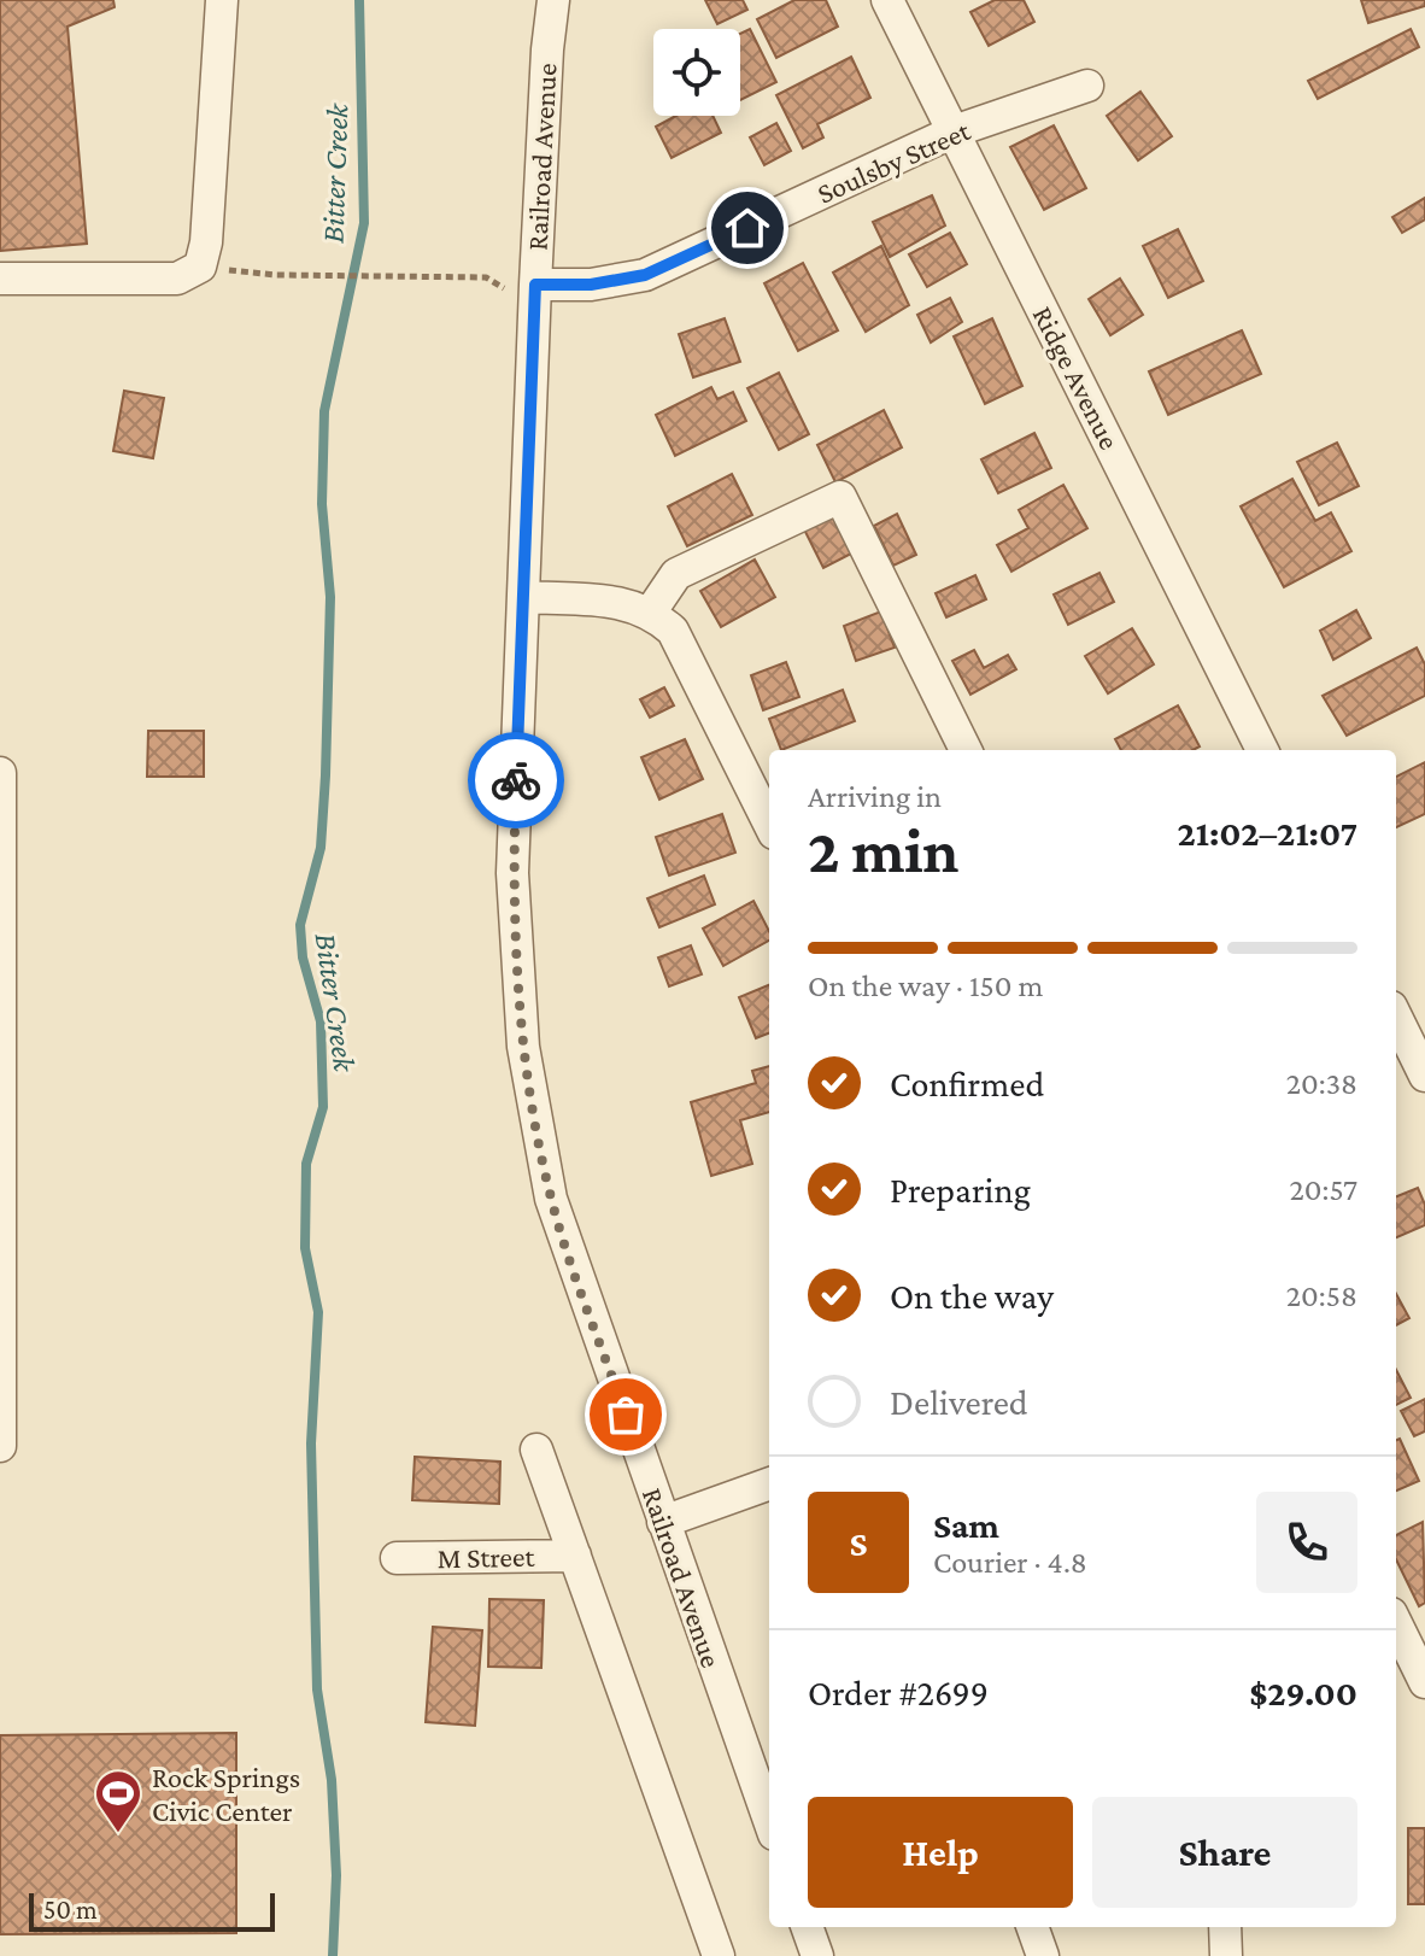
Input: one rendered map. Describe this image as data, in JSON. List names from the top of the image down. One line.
{"streets":{"street":["Railroad Avenue","Soulsby Street","Ridge Avenue","M Street"]},"crossings":[["Railroad Avenue","Soulsby Street"],["Soulsby Street","Ridge Avenue"]],"water":["Bitter Creek"],"places":{"sports":["Rock Springs Civic Center"]},"scale_bar":"50 m","page":{"heading":["2 min","Arriving in","21:02–21:07"],"panel":["Sam","Courier · 4.8","Order #2699","$29.00"],"bar":"On the way · 150 m","list":[["Confirmed","20:38"],["Preparing","20:57"],["On the way","20:58"],"Delivered"],"round":"S","buttons":["Help","Share"],"scale":"50 m"}}
